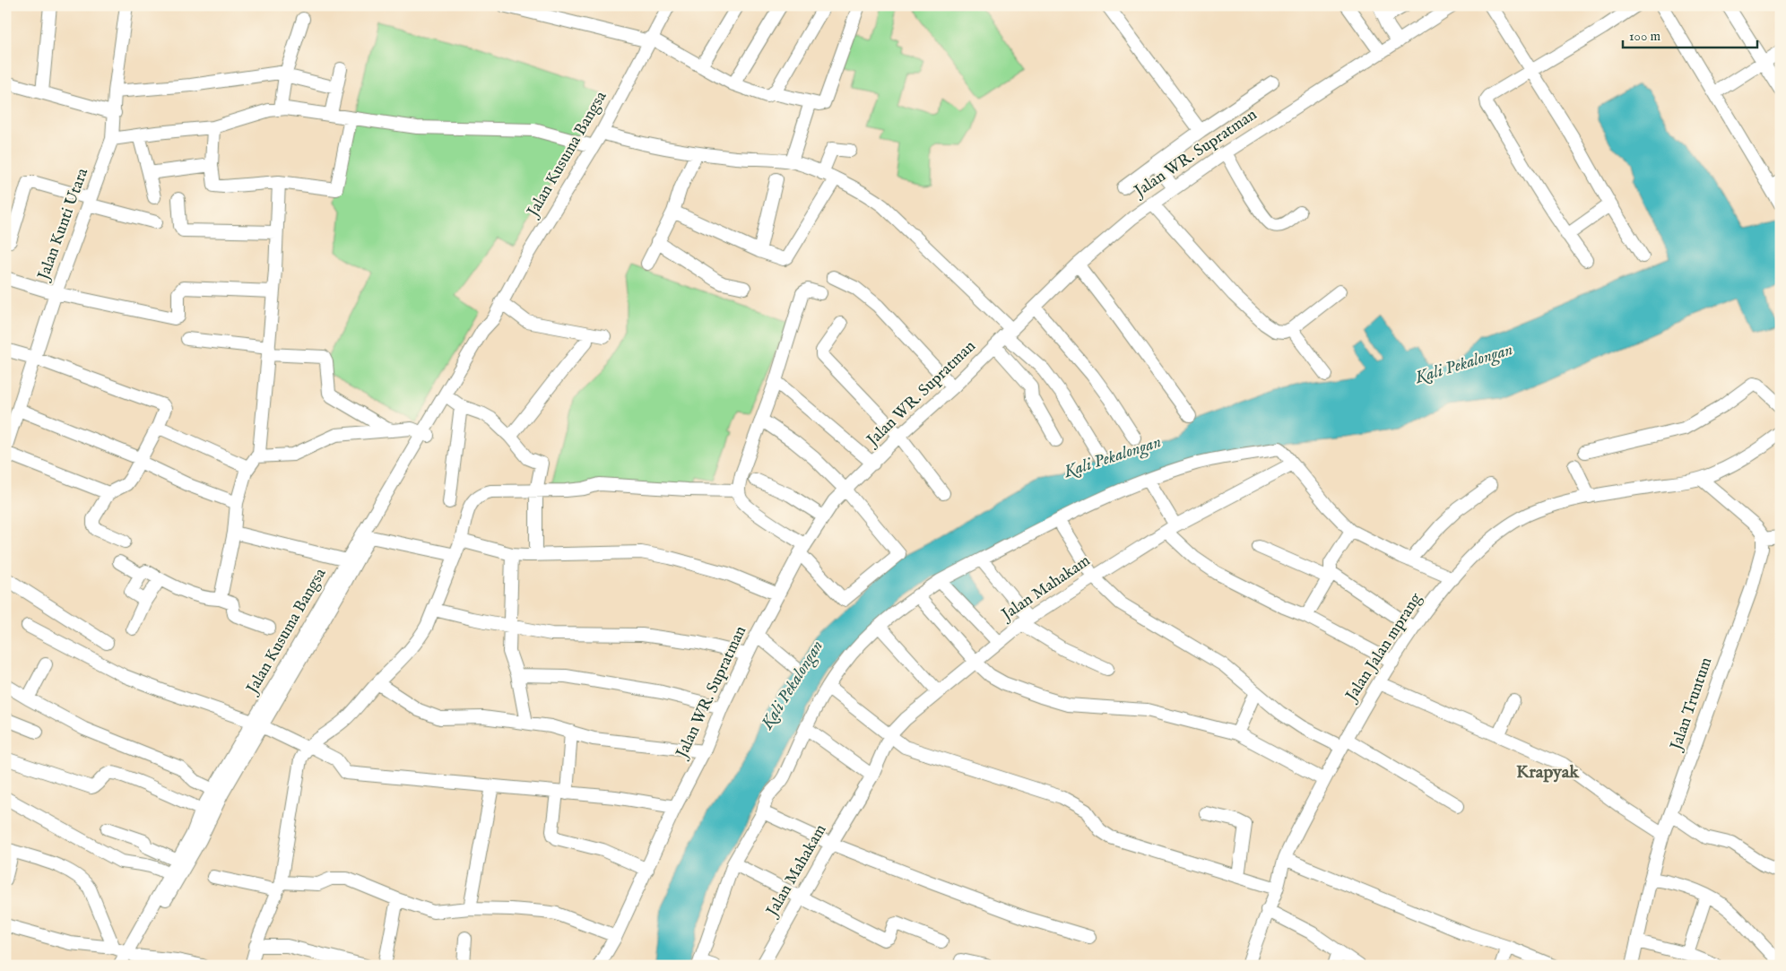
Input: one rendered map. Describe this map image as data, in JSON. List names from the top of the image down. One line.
{"streets":{"street":["Jalan WR. Supratman","Jalan Kusuma Bangsa","Jalan Kunti Utara","Jalan Mahakam","Jalan Jalan mprang","Jalan Truntum"]},"districts":["Krapyak"],"water":["Kali Pekalongan"],"scale_bar":"100 m"}
